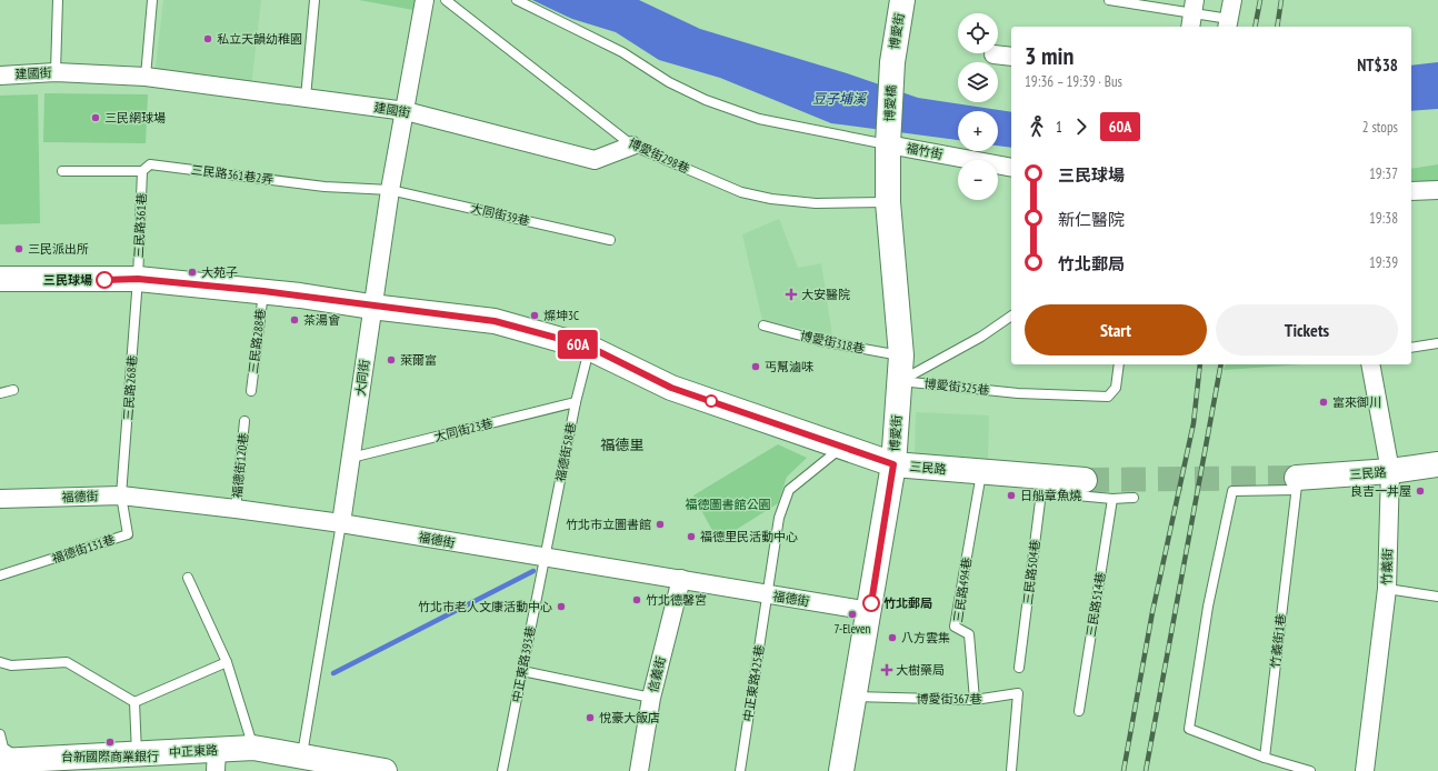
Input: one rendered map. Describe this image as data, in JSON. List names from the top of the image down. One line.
{"streets":{"street":["博愛街","建國街","博愛橋","福竹街","大同街","三民路","福德街","竹義街","信義街","中正東路"],"lane":["博愛街298巷","三民路361巷2弄","大同街39巷","三民路361巷","三民路288巷","博愛街318巷","博愛街325巷","三民路268巷","大同街23巷","福德街58巷","福德街120巷","福德街131巷","三民路504巷","三民路494巷","三民路514巷","竹義街1巷","中正東路393巷","中正東路425巷","博愛街367巷"]},"crossings":[["博愛街","博愛橋"],["博愛街","福竹街"],["博愛街","博愛街298巷"],["博愛街","博愛街318巷"],["博愛街","博愛街325巷"],["博愛街","三民路"],["博愛街","福德街"],["博愛街","博愛街367巷"],["建國街","博愛街298巷"],["建國街","大同街"],["博愛橋","福竹街"],["三民路361巷2弄","大同街39巷"],["三民路361巷2弄","三民路361巷"],["三民路361巷2弄","大同街"],["大同街39巷","大同街"],["三民路361巷","三民路268巷"],["三民路361巷","三民路"],["三民路288巷","三民路"],["大同街","大同街23巷"],["大同街","三民路"],["大同街","福德街"],["大同街","中正東路"],["三民路268巷","三民路"],["三民路268巷","福德街"],["三民路268巷","福德街131巷"],["大同街23巷","福德街58巷"],["福德街58巷","三民路"],["福德街58巷","福德街"],["福德街58巷","中正東路393巷"],["福德街120巷","福德街"],["三民路","竹義街"],["三民路","三民路504巷"],["三民路","三民路494巷"],["三民路","竹義街1巷"],["三民路","中正東路425巷"],["福德街","福德街131巷"],["福德街","中正東路393巷"],["福德街","信義街"],["福德街","中正東路425巷"],["三民路494巷","博愛街367巷"]],"districts":["福德里"],"water":["豆子埔溪"],"parks":["福德圖書館公園"],"places":{"other":["私立天韻幼稚園","三民網球場","三民派出所","大苑子","三民球場","燦坤3C","茶湯會","萊爾富","丐幫滷味","富來御川","良吉一丼屋","日船章魚燒","竹北市立圖書館","福德里民活動中心","竹北德馨宮","竹北郵局","竹北市老人文康活動中心","7-Eleven","八方雲集","悅豪大飯店","台新國際商業銀行"],"health":["大安醫院","大樹藥局"]},"lines":["bus line 60A"],"page":{"on_map":"60A","map_buttons":["+","−"],"heading":["3 min","19:36 – 19:39 · Bus","NT$38"],"legs":["1","60A","2 stops"],"list":[{"name":"三民球場","value":"19:37"},{"name":"新仁醫院","value":"19:38"},{"name":"竹北郵局","value":"19:39"}],"buttons":["Start","Tickets"]}}
